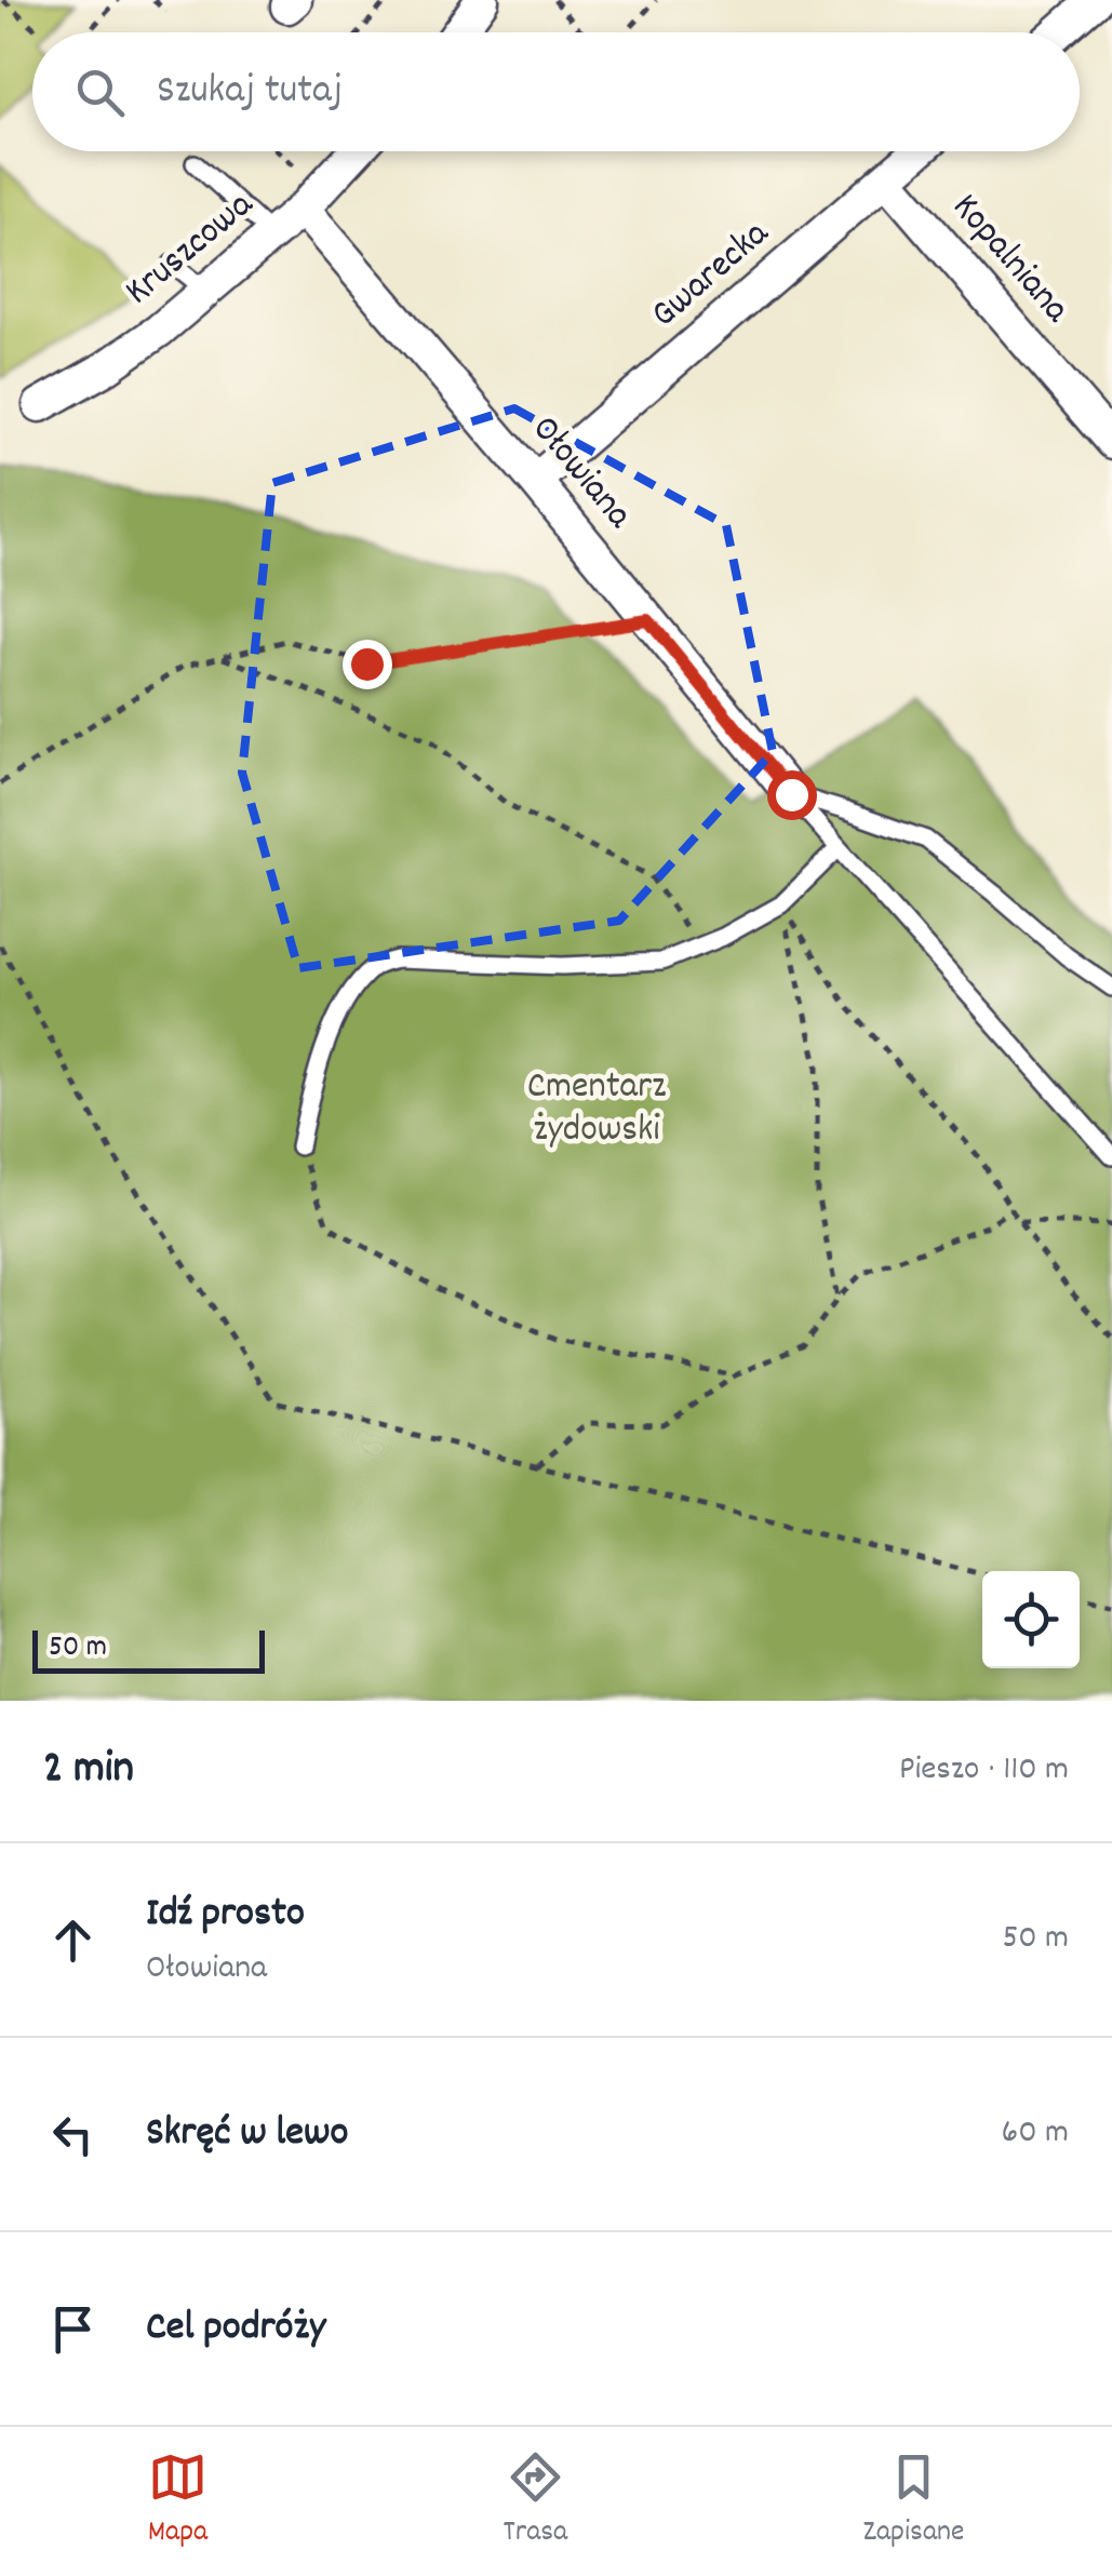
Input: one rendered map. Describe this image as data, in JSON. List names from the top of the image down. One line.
{"streets":{"street":["Kruszcowa","Kopalniana","Gwarecka","Ołowiana"]},"crossings":[["Kruszcowa","Ołowiana"],["Kopalniana","Gwarecka"],["Gwarecka","Ołowiana"]],"parks":["Cmentarz żydowski"],"scale_bar":"50 m","page":{"search":"Szukaj tutaj","scale":"50 m","heading":["2 min","Pieszo · 110 m"],"list":[["Idź prosto","Ołowiana","50 m"],["Skręć w lewo","60 m"],"Cel podróży"],"nav":["Mapa","Trasa","Zapisane"]}}
